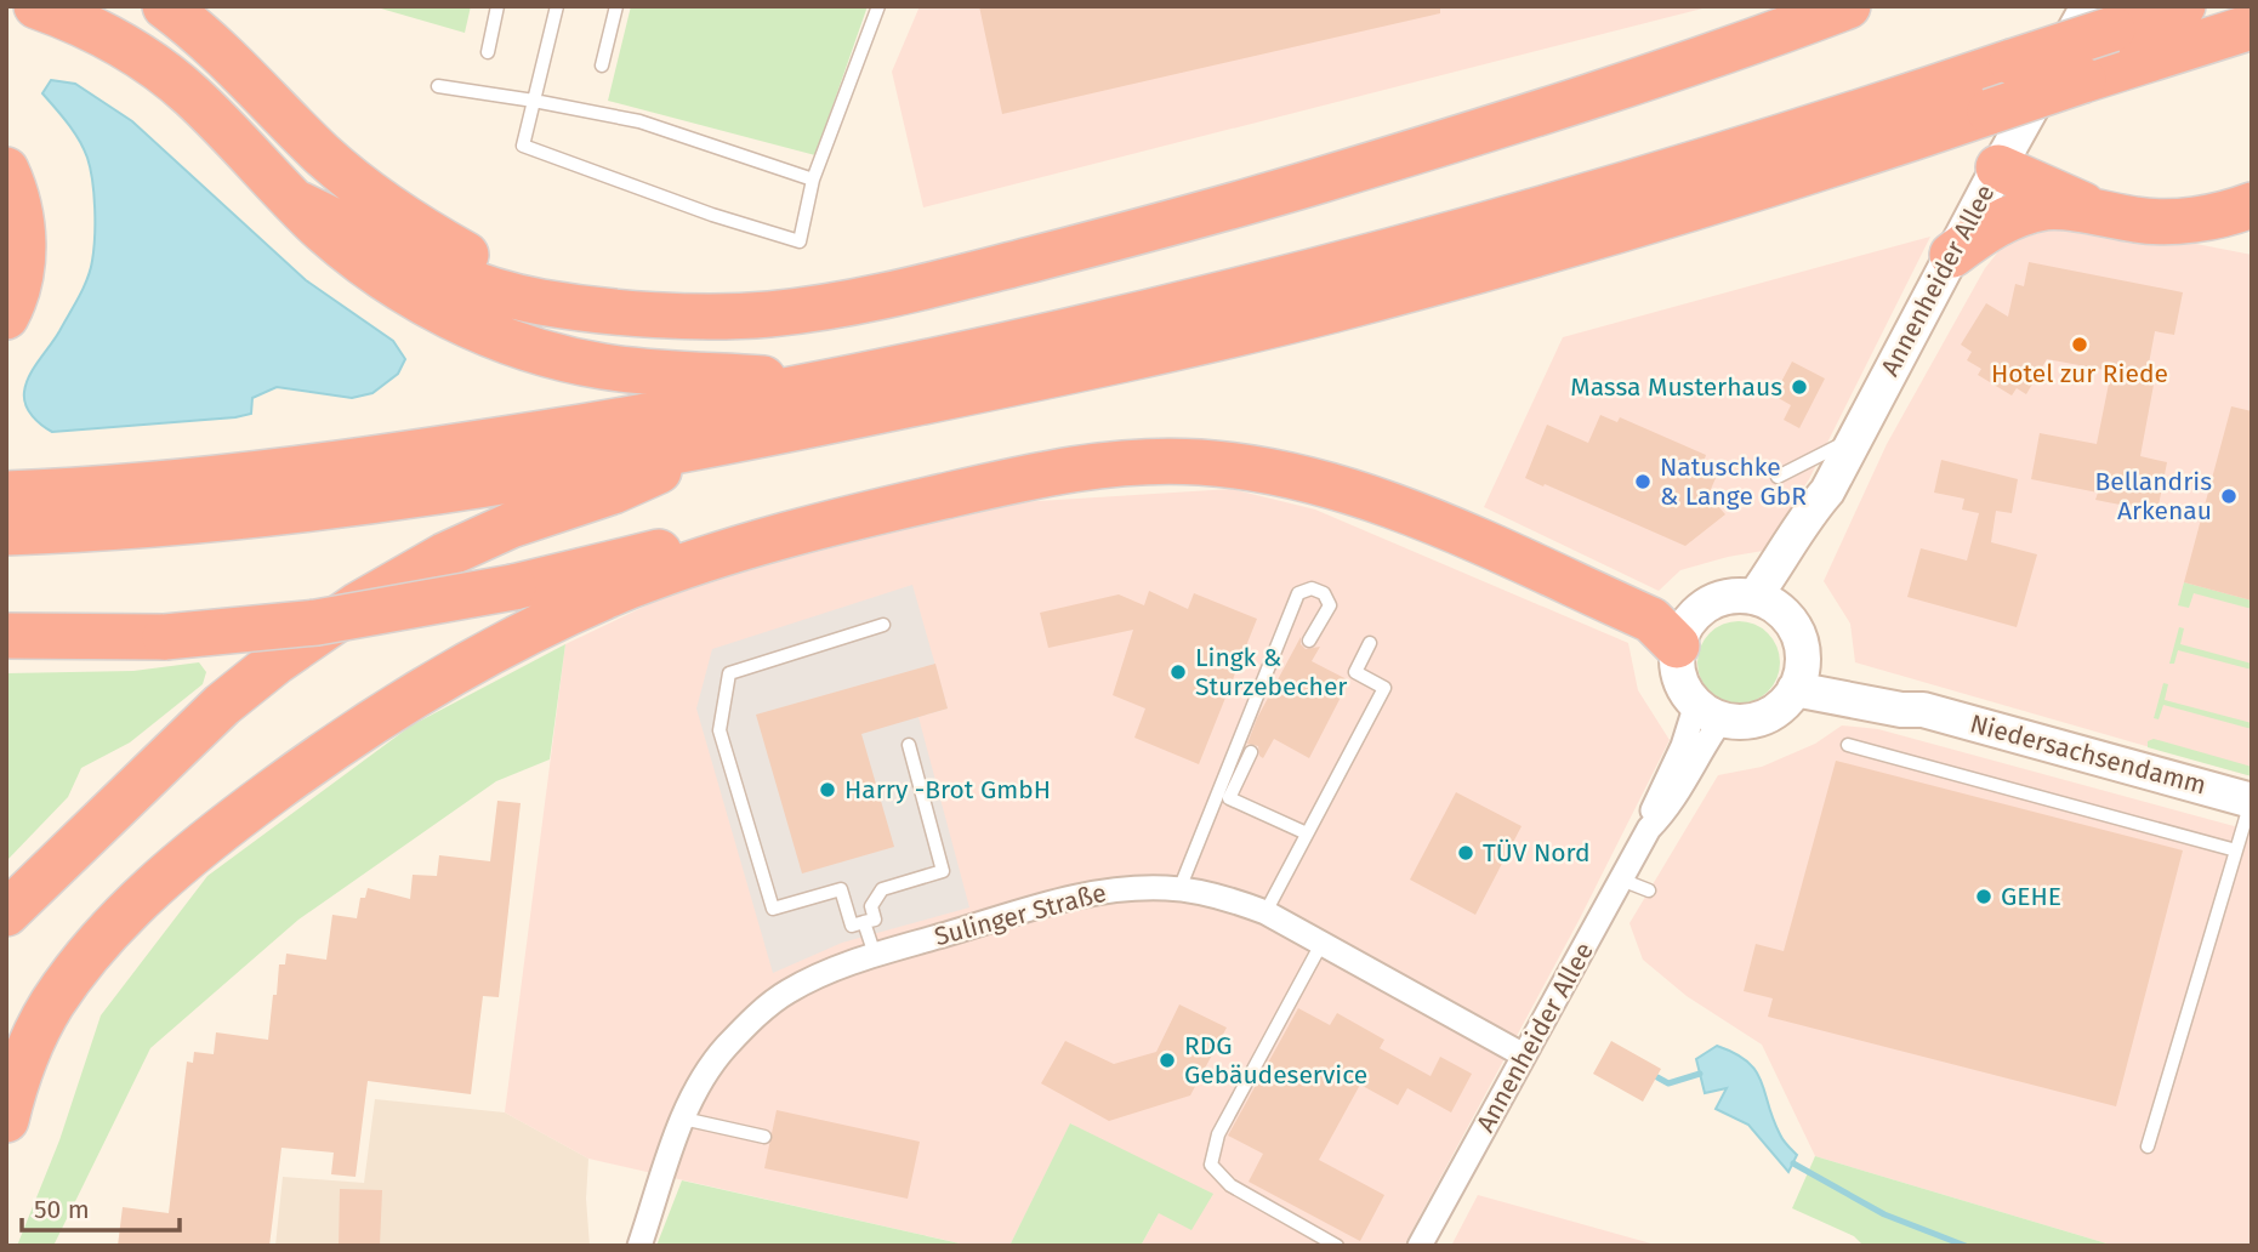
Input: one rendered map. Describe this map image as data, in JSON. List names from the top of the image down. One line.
{"streets":{"main road":["Annenheider Allee","Niedersachsendamm"],"street":["Sulinger Straße"]},"crossings":[["Annenheider Allee","Niedersachsendamm"],["Annenheider Allee","Sulinger Straße"]],"places":["Hotel zur Riede","Massa Musterhaus","Natuschke & Lange GbR","Bellandris Arkenau","Lingk & Sturzebecher","Harry -Brot GmbH","TÜV Nord","GEHE","RDG Gebäudeservice"],"scale_bar":"50 m"}
